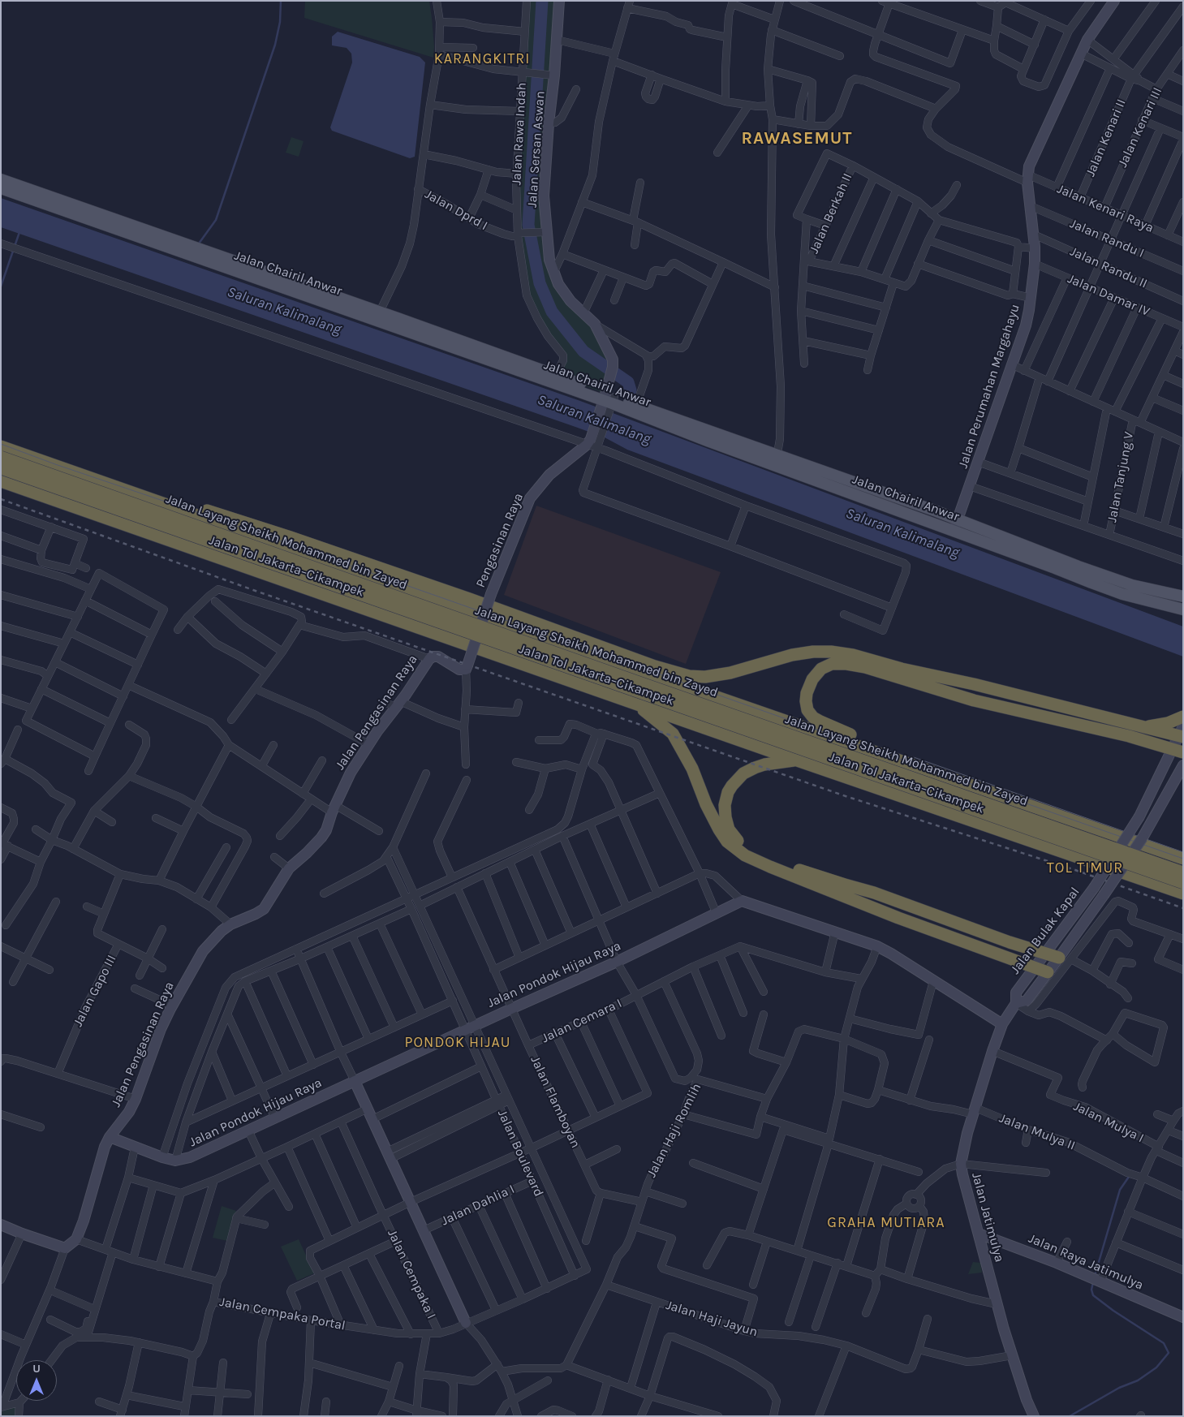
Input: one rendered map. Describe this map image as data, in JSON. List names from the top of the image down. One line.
{"streets":{"highway":["Jalan Layang Sheikh Mohammed bin Zayed","Jalan Tol Jakarta–Cikampek"],"main road":["Jalan Chairil Anwar"],"street":["Jalan Kenari III","Jalan Rawa Indah","Jalan Kenari II","Jalan Sersan Aswan","Jalan Kenari Raya","Jalan Dprd I","Jalan Berkah II","Jalan Randu I","Jalan Randu II","Jalan Damar IV","Jalan Perumahan Margahayu","Jalan Tanjung V","Pengasinan Raya","Jalan Pengasinan Raya","Jalan Bulak Kapal","Jalan Pondok Hijau Raya","Jalan Gapo III","Jalan Cemara I","Jalan Flamboyan","Jalan Mulya I","Jalan Haji Romlih","Jalan Mulya II","Jalan Boulevard","Jalan Dahlia I","Jalan Jatimulya","Jalan Raya Jatimulya","Jalan Cempaka I","Jalan Cempaka Portal","Jalan Haji Jayun"]},"crossings":[["Jalan Kenari III","Jalan Kenari Raya"],["Jalan Rawa Indah","Jalan Dprd I"],["Jalan Rawa Indah","Jalan Chairil Anwar"],["Jalan Kenari II","Jalan Kenari Raya"],["Jalan Sersan Aswan","Jalan Dprd I"],["Jalan Sersan Aswan","Jalan Chairil Anwar"],["Jalan Kenari Raya","Jalan Perumahan Margahayu"],["Jalan Randu I","Jalan Perumahan Margahayu"],["Jalan Randu II","Jalan Perumahan Margahayu"],["Jalan Chairil Anwar","Jalan Perumahan Margahayu"],["Jalan Damar IV","Jalan Perumahan Margahayu"],["Pengasinan Raya","Jalan Pengasinan Raya"],["Jalan Pengasinan Raya","Jalan Pondok Hijau Raya"],["Jalan Pengasinan Raya","Jalan Cempaka Portal"],["Jalan Bulak Kapal","Jalan Jatimulya"],["Jalan Pondok Hijau Raya","Jalan Flamboyan"],["Jalan Pondok Hijau Raya","Jalan Boulevard"],["Jalan Cemara I","Jalan Flamboyan"],["Jalan Mulya I","Jalan Jatimulya"],["Jalan Haji Romlih","Jalan Haji Jayun"],["Jalan Mulya II","Jalan Jatimulya"],["Jalan Boulevard","Jalan Dahlia I"],["Jalan Boulevard","Jalan Cempaka Portal"],["Jalan Jatimulya","Jalan Raya Jatimulya"],["Jalan Cempaka I","Jalan Cempaka Portal"]],"districts":["KARANGKITRI","RAWASEMUT","TOL TIMUR","PONDOK HIJAU","GRAHA MUTIARA"],"water":["Saluran Kalimalang"],"north":"top"}
